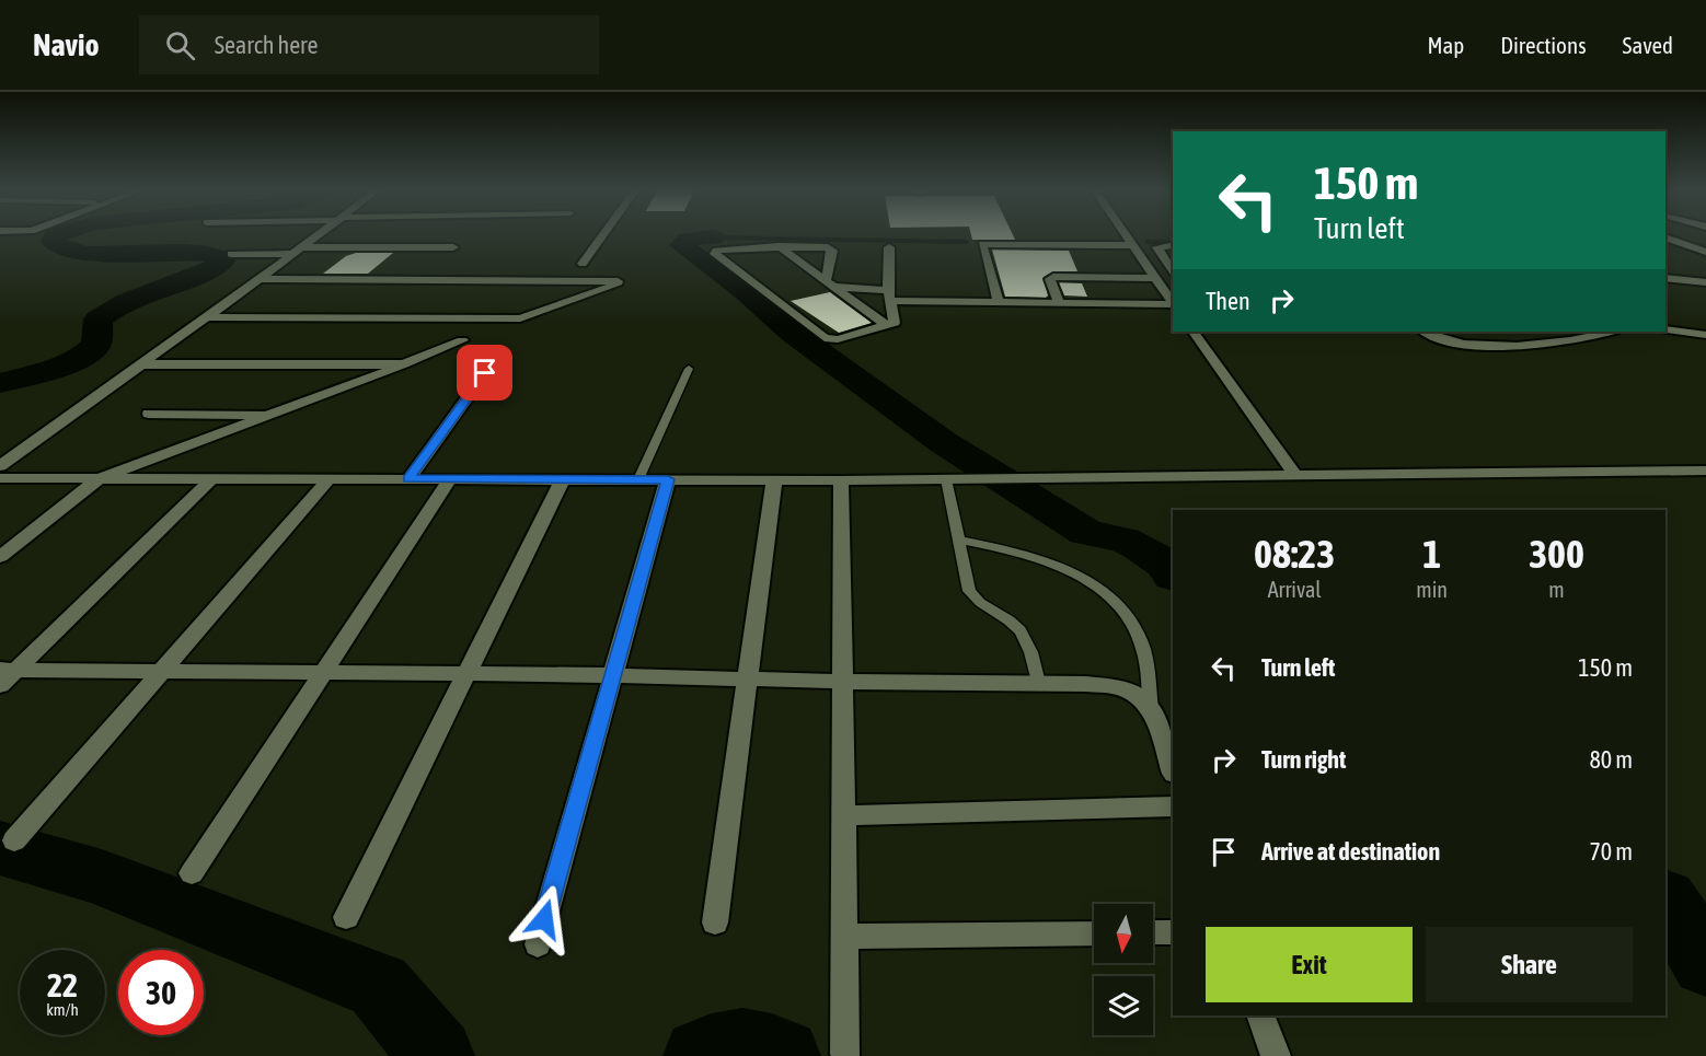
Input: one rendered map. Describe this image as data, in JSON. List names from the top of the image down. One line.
{"north":"bottom","page":{"header":"Navio","search":"Search here","nav":["Map","Directions","Saved"],"turn":["150 m","Turn left"],"then":"Then","eta":["08:23","Arrival","1","min","300","m"],"list":[{"name":"Turn left","value":"150 m"},{"name":"Turn right","value":"80 m"},{"name":"Arrive at destination","value":"70 m"}],"buttons":["Exit","Share"],"speed":"22 km/h","limit":"30"}}
